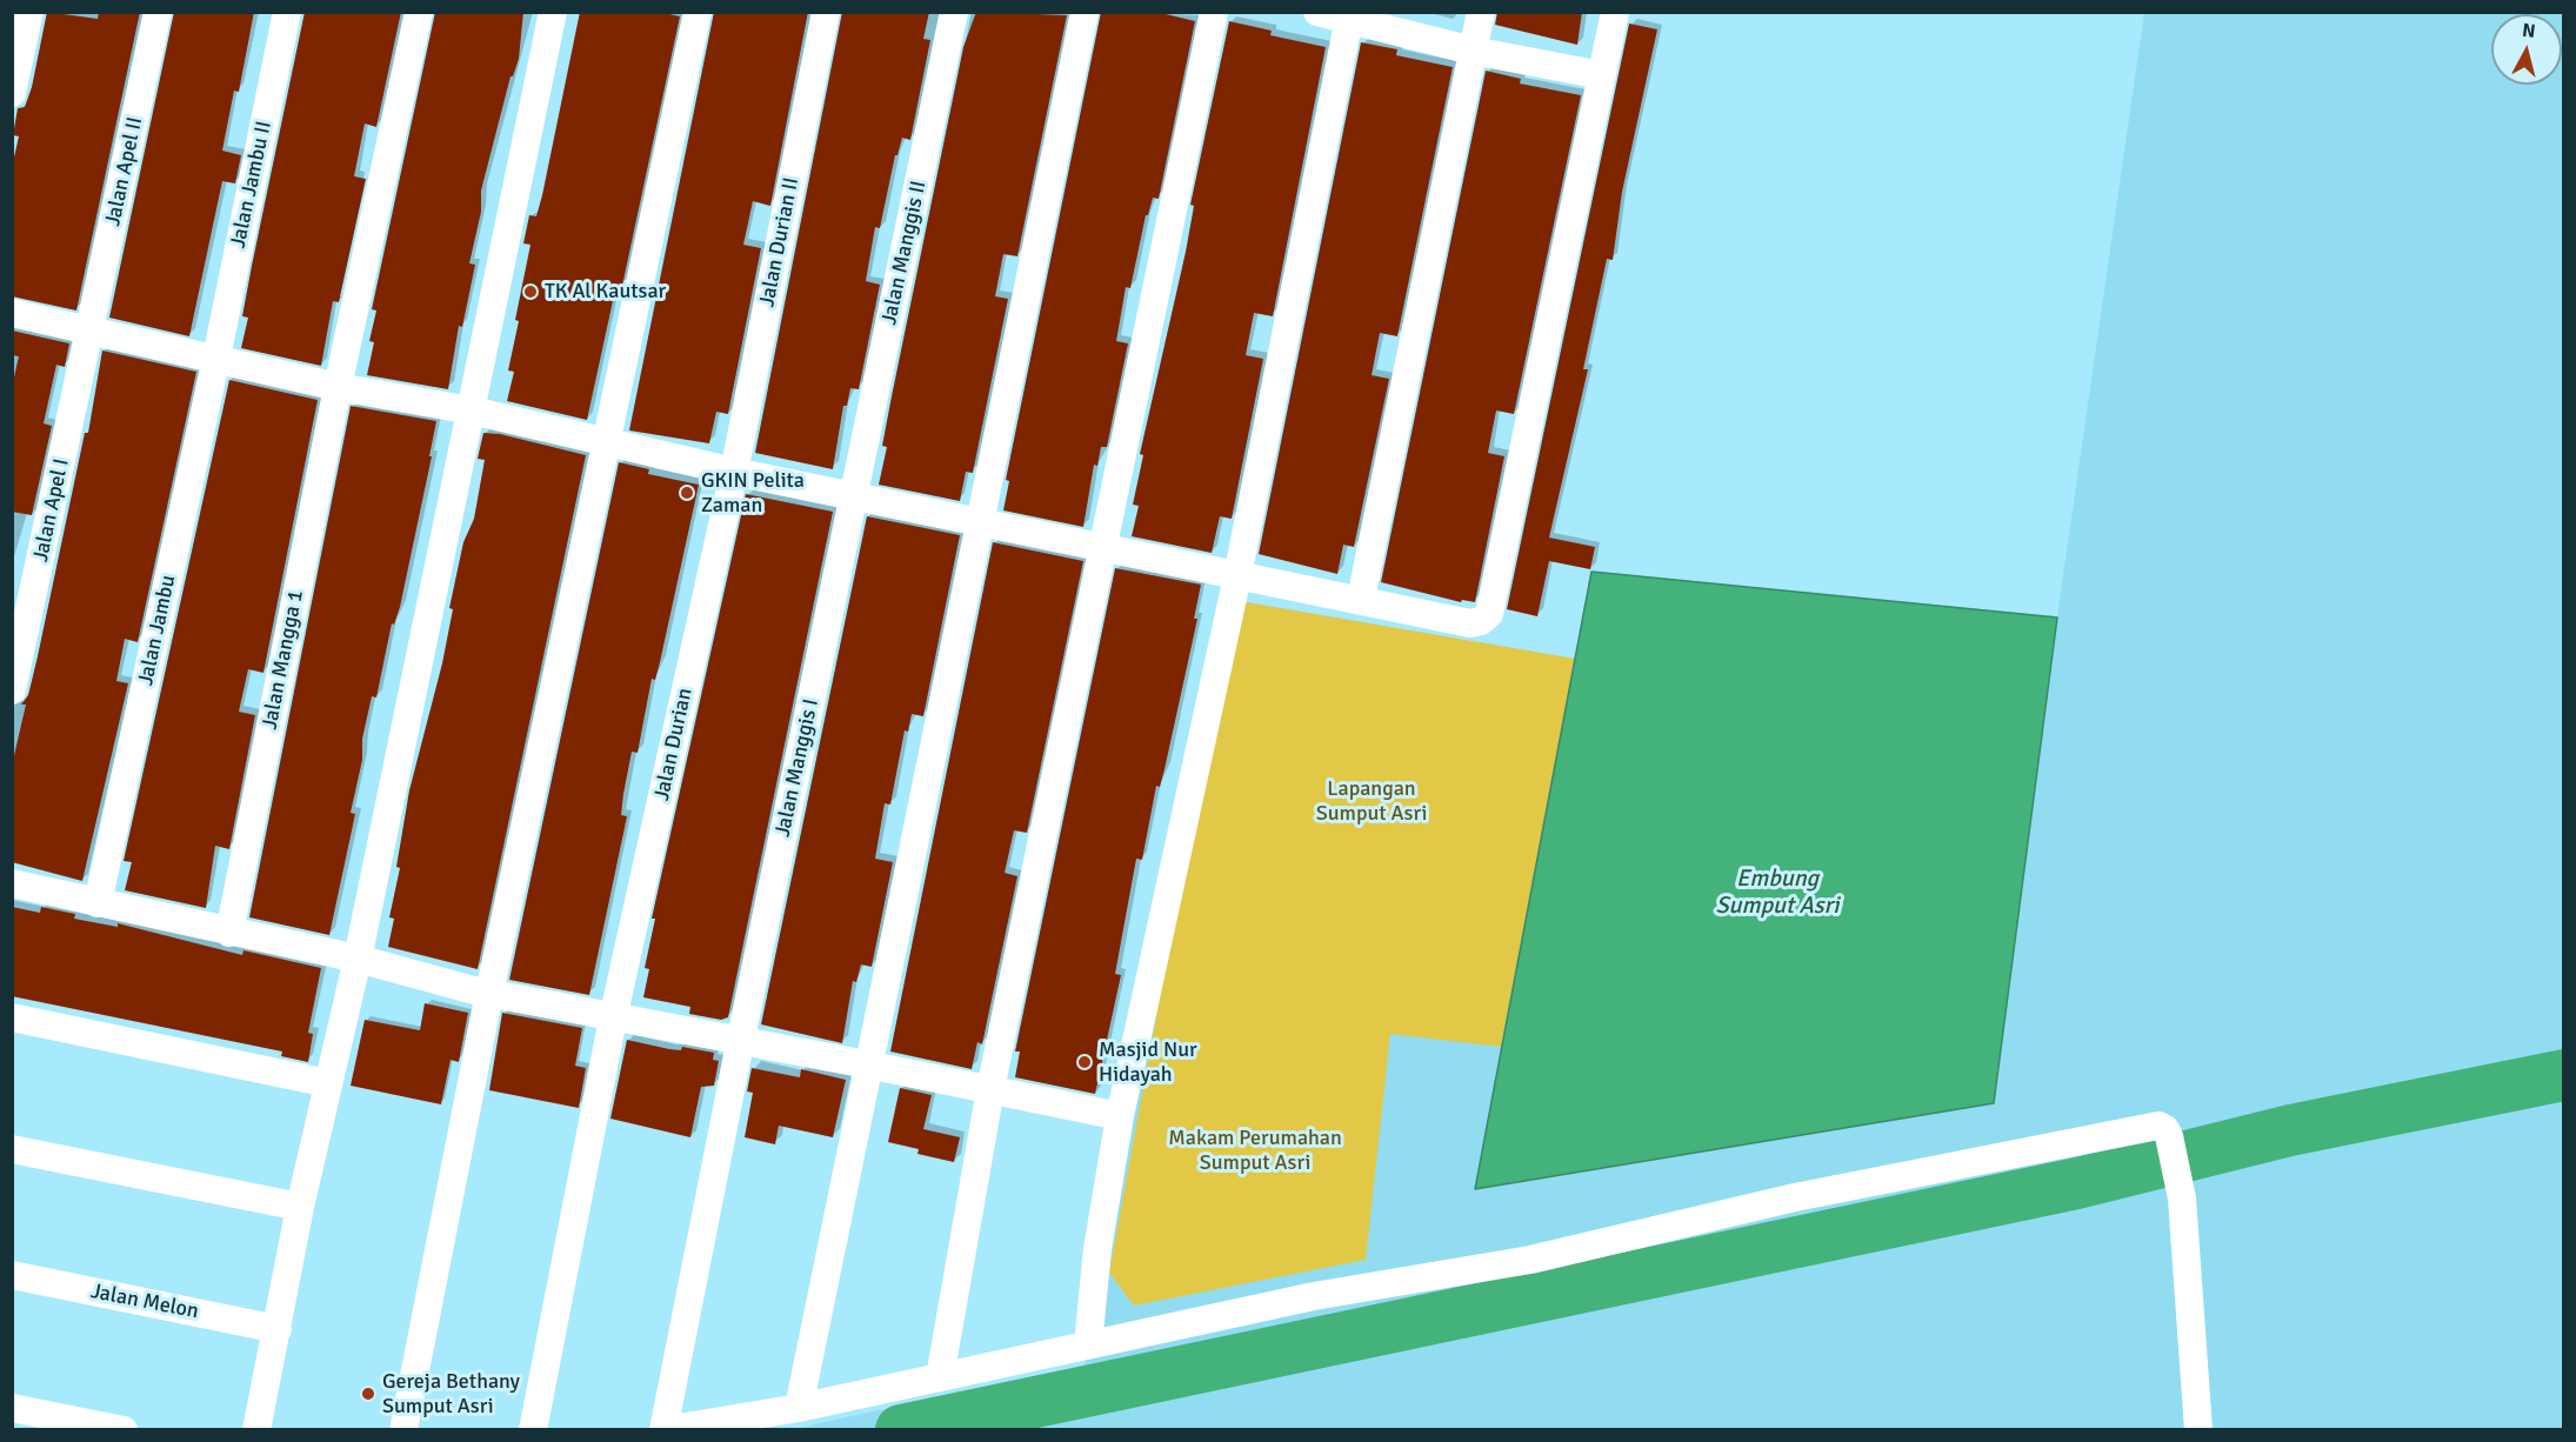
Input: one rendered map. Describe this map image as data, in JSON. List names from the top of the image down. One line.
{"streets":{"street":["Jalan Apel II","Jalan Jambu II","Jalan Durian II","Jalan Manggis II","Jalan Apel I","Jalan Jambu","Jalan Mangga 1","Jalan Durian","Jalan Manggis I","Jalan Melon"]},"crossings":[["Jalan Apel II","Jalan Apel I"],["Jalan Jambu II","Jalan Jambu"],["Jalan Durian II","Jalan Durian"],["Jalan Manggis II","Jalan Manggis I"]],"water":["Embung Sumput Asri"],"parks":["Lapangan Sumput Asri","Makam Perumahan Sumput Asri"],"places":["TK Al Kautsar","GKIN Pelita Zaman","Masjid Nur Hidayah","Gereja Bethany Sumput Asri"],"north":"top"}
